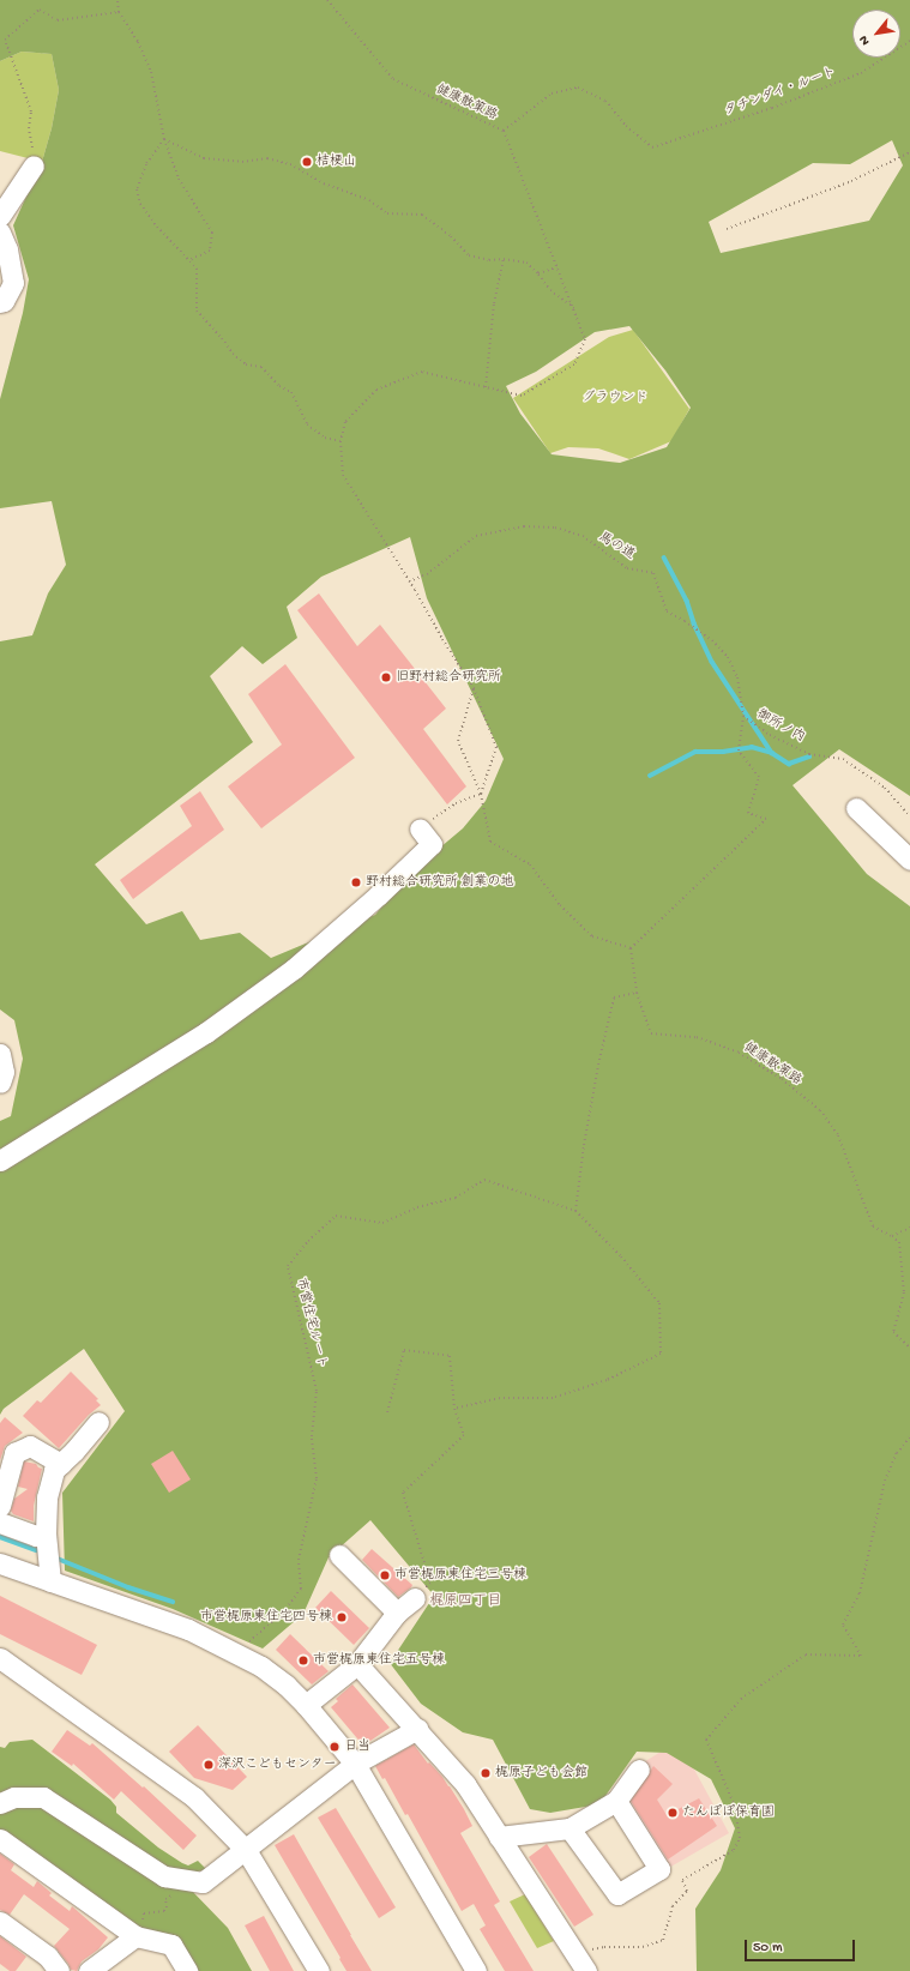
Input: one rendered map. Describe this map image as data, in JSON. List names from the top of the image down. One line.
{"streets":{"path":["タチンダイ・ルート","健康散策路","馬の道","御所ノ内","市営住宅ルート"]},"crossings":[["タチンダイ・ルート","健康散策路"],["健康散策路","御所ノ内"],["馬の道","御所ノ内"]],"districts":["梶原四丁目"],"parks":["グラウンド"],"places":["桔梗山","旧野村総合研究所","野村総合研究所 創業の地","市営梶原東住宅三号棟","市営梶原東住宅四号棟","市営梶原東住宅五号棟","日当","深沢こどもセンター","梶原子ども会館","たんぽぽ保育園"],"scale_bar":"50 m","north":"bottom left"}
